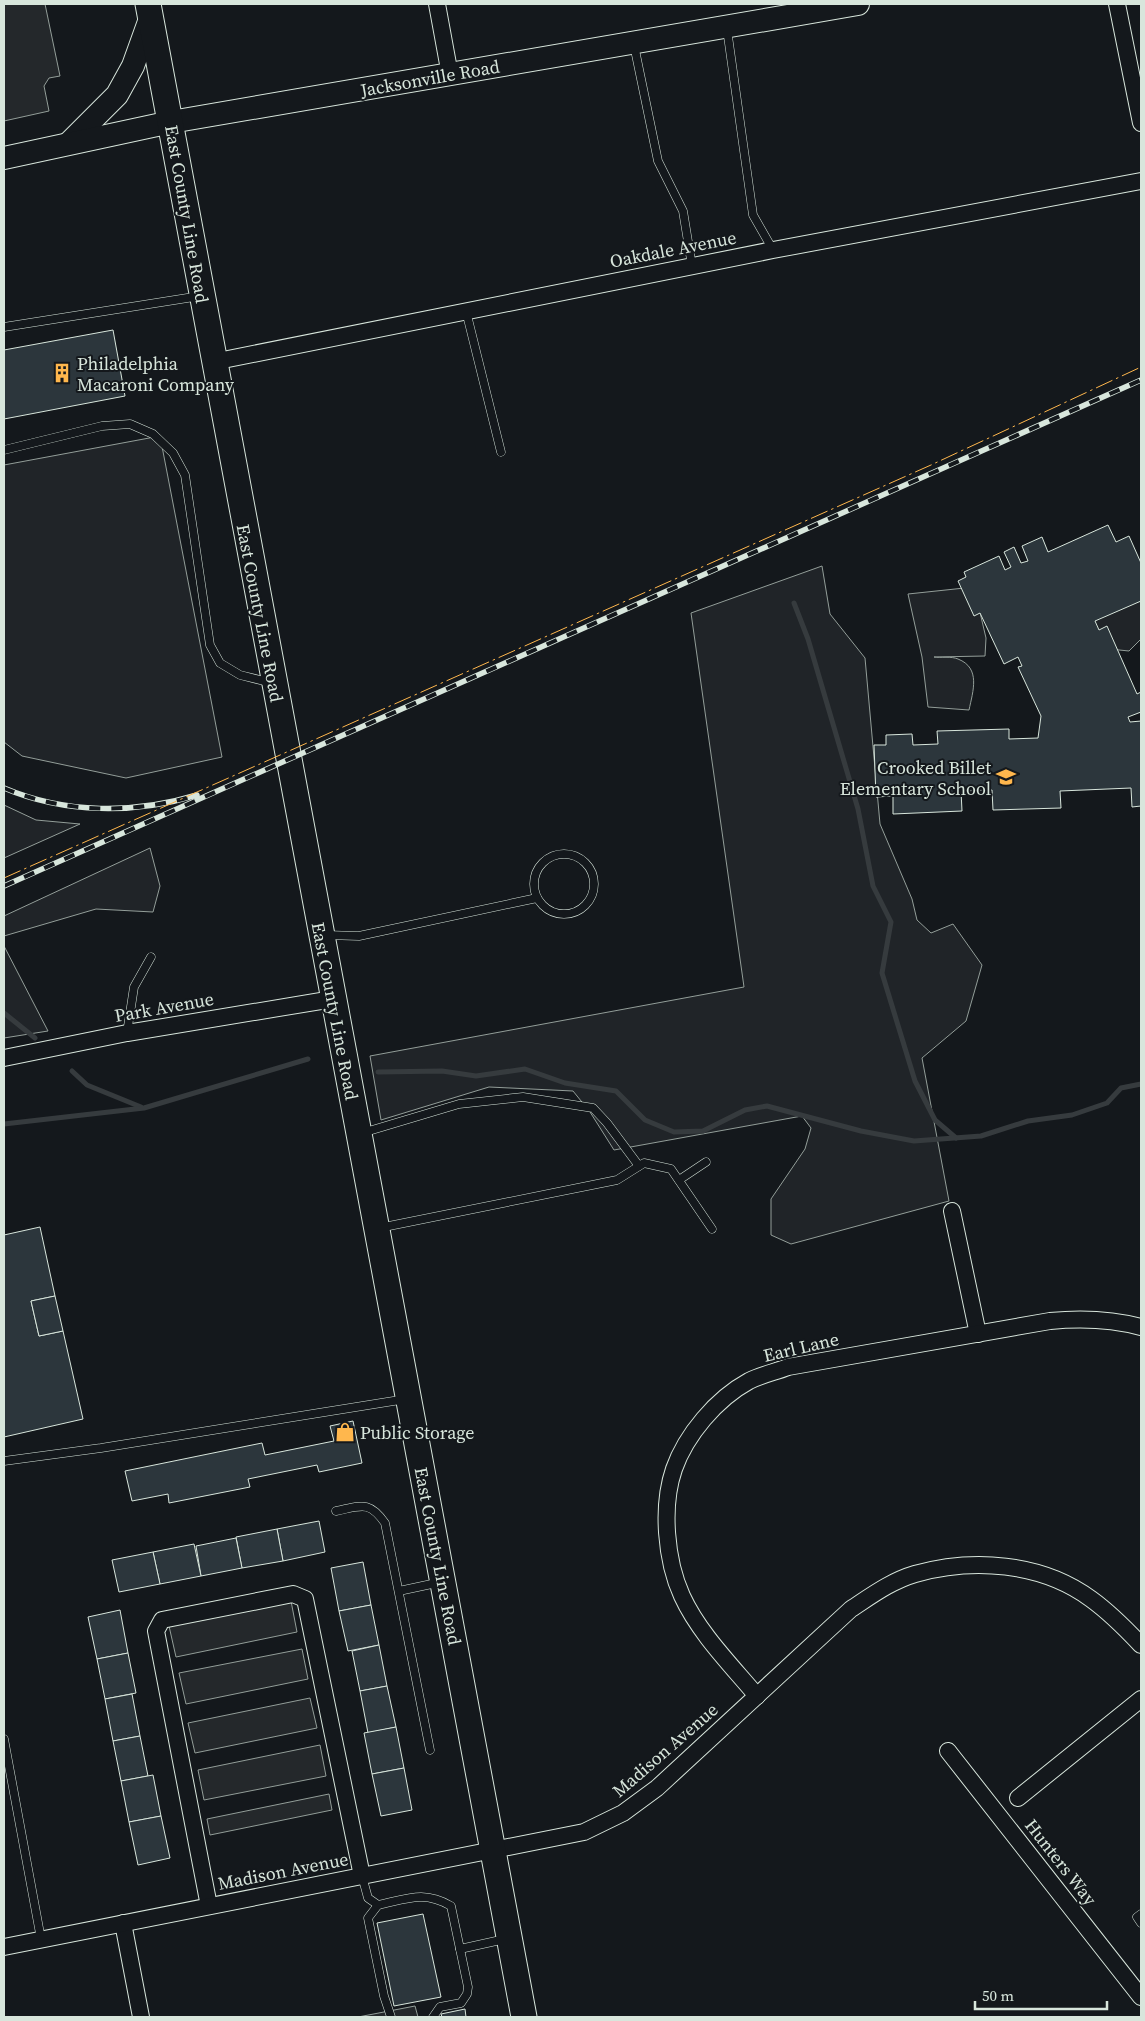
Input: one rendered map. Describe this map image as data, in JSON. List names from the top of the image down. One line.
{"streets":{"main road":["Jacksonville Road","East County Line Road"],"street":["Oakdale Avenue","Park Avenue","Earl Lane","Madison Avenue","Hunters Way"]},"crossings":[["Jacksonville Road","East County Line Road"],["East County Line Road","Oakdale Avenue"],["East County Line Road","Park Avenue"],["East County Line Road","Madison Avenue"],["Earl Lane","Madison Avenue"]],"places":{"building":["Philadelphia Macaroni Company"],"school or university":["Crooked Billet Elementary School"],"shop":["Public Storage"]},"scale_bar":"50 m"}
